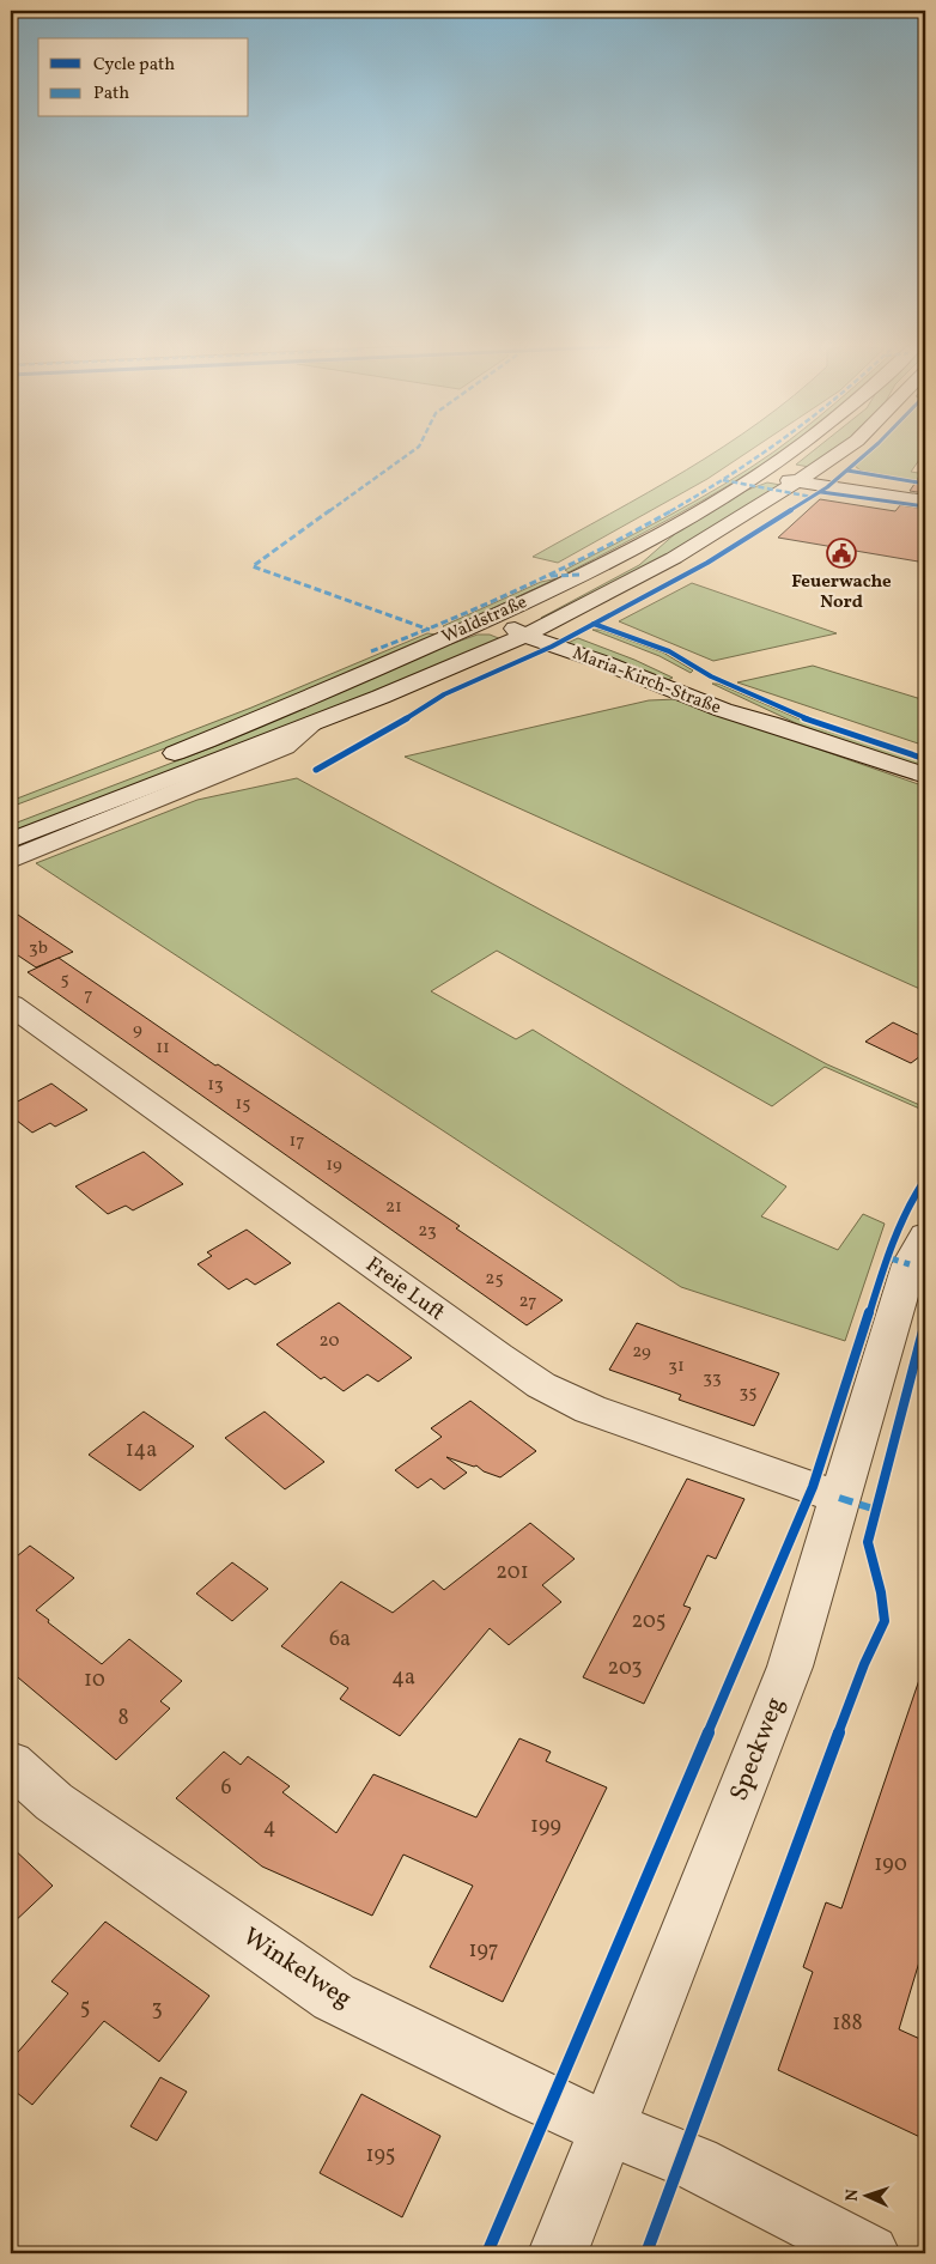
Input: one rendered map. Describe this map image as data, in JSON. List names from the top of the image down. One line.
{"streets":{"main road":["Waldstraße","Maria-Kirch-Straße","Freie Luft","Speckweg","Winkelweg"]},"crossings":[["Waldstraße","Maria-Kirch-Straße"],["Freie Luft","Speckweg"],["Speckweg","Winkelweg"]],"places":{"public building":["Feuerwache Nord"]},"house_numbers":["3b","5","7","9","11","13","15","17","19","21","23","25","27","20","29","31","33","35","14a","201","205","6a","203","4a","10","8","6","199","4","190","197","5","3","188","195"],"legend":["Cycle path","Path"],"north":"left"}
